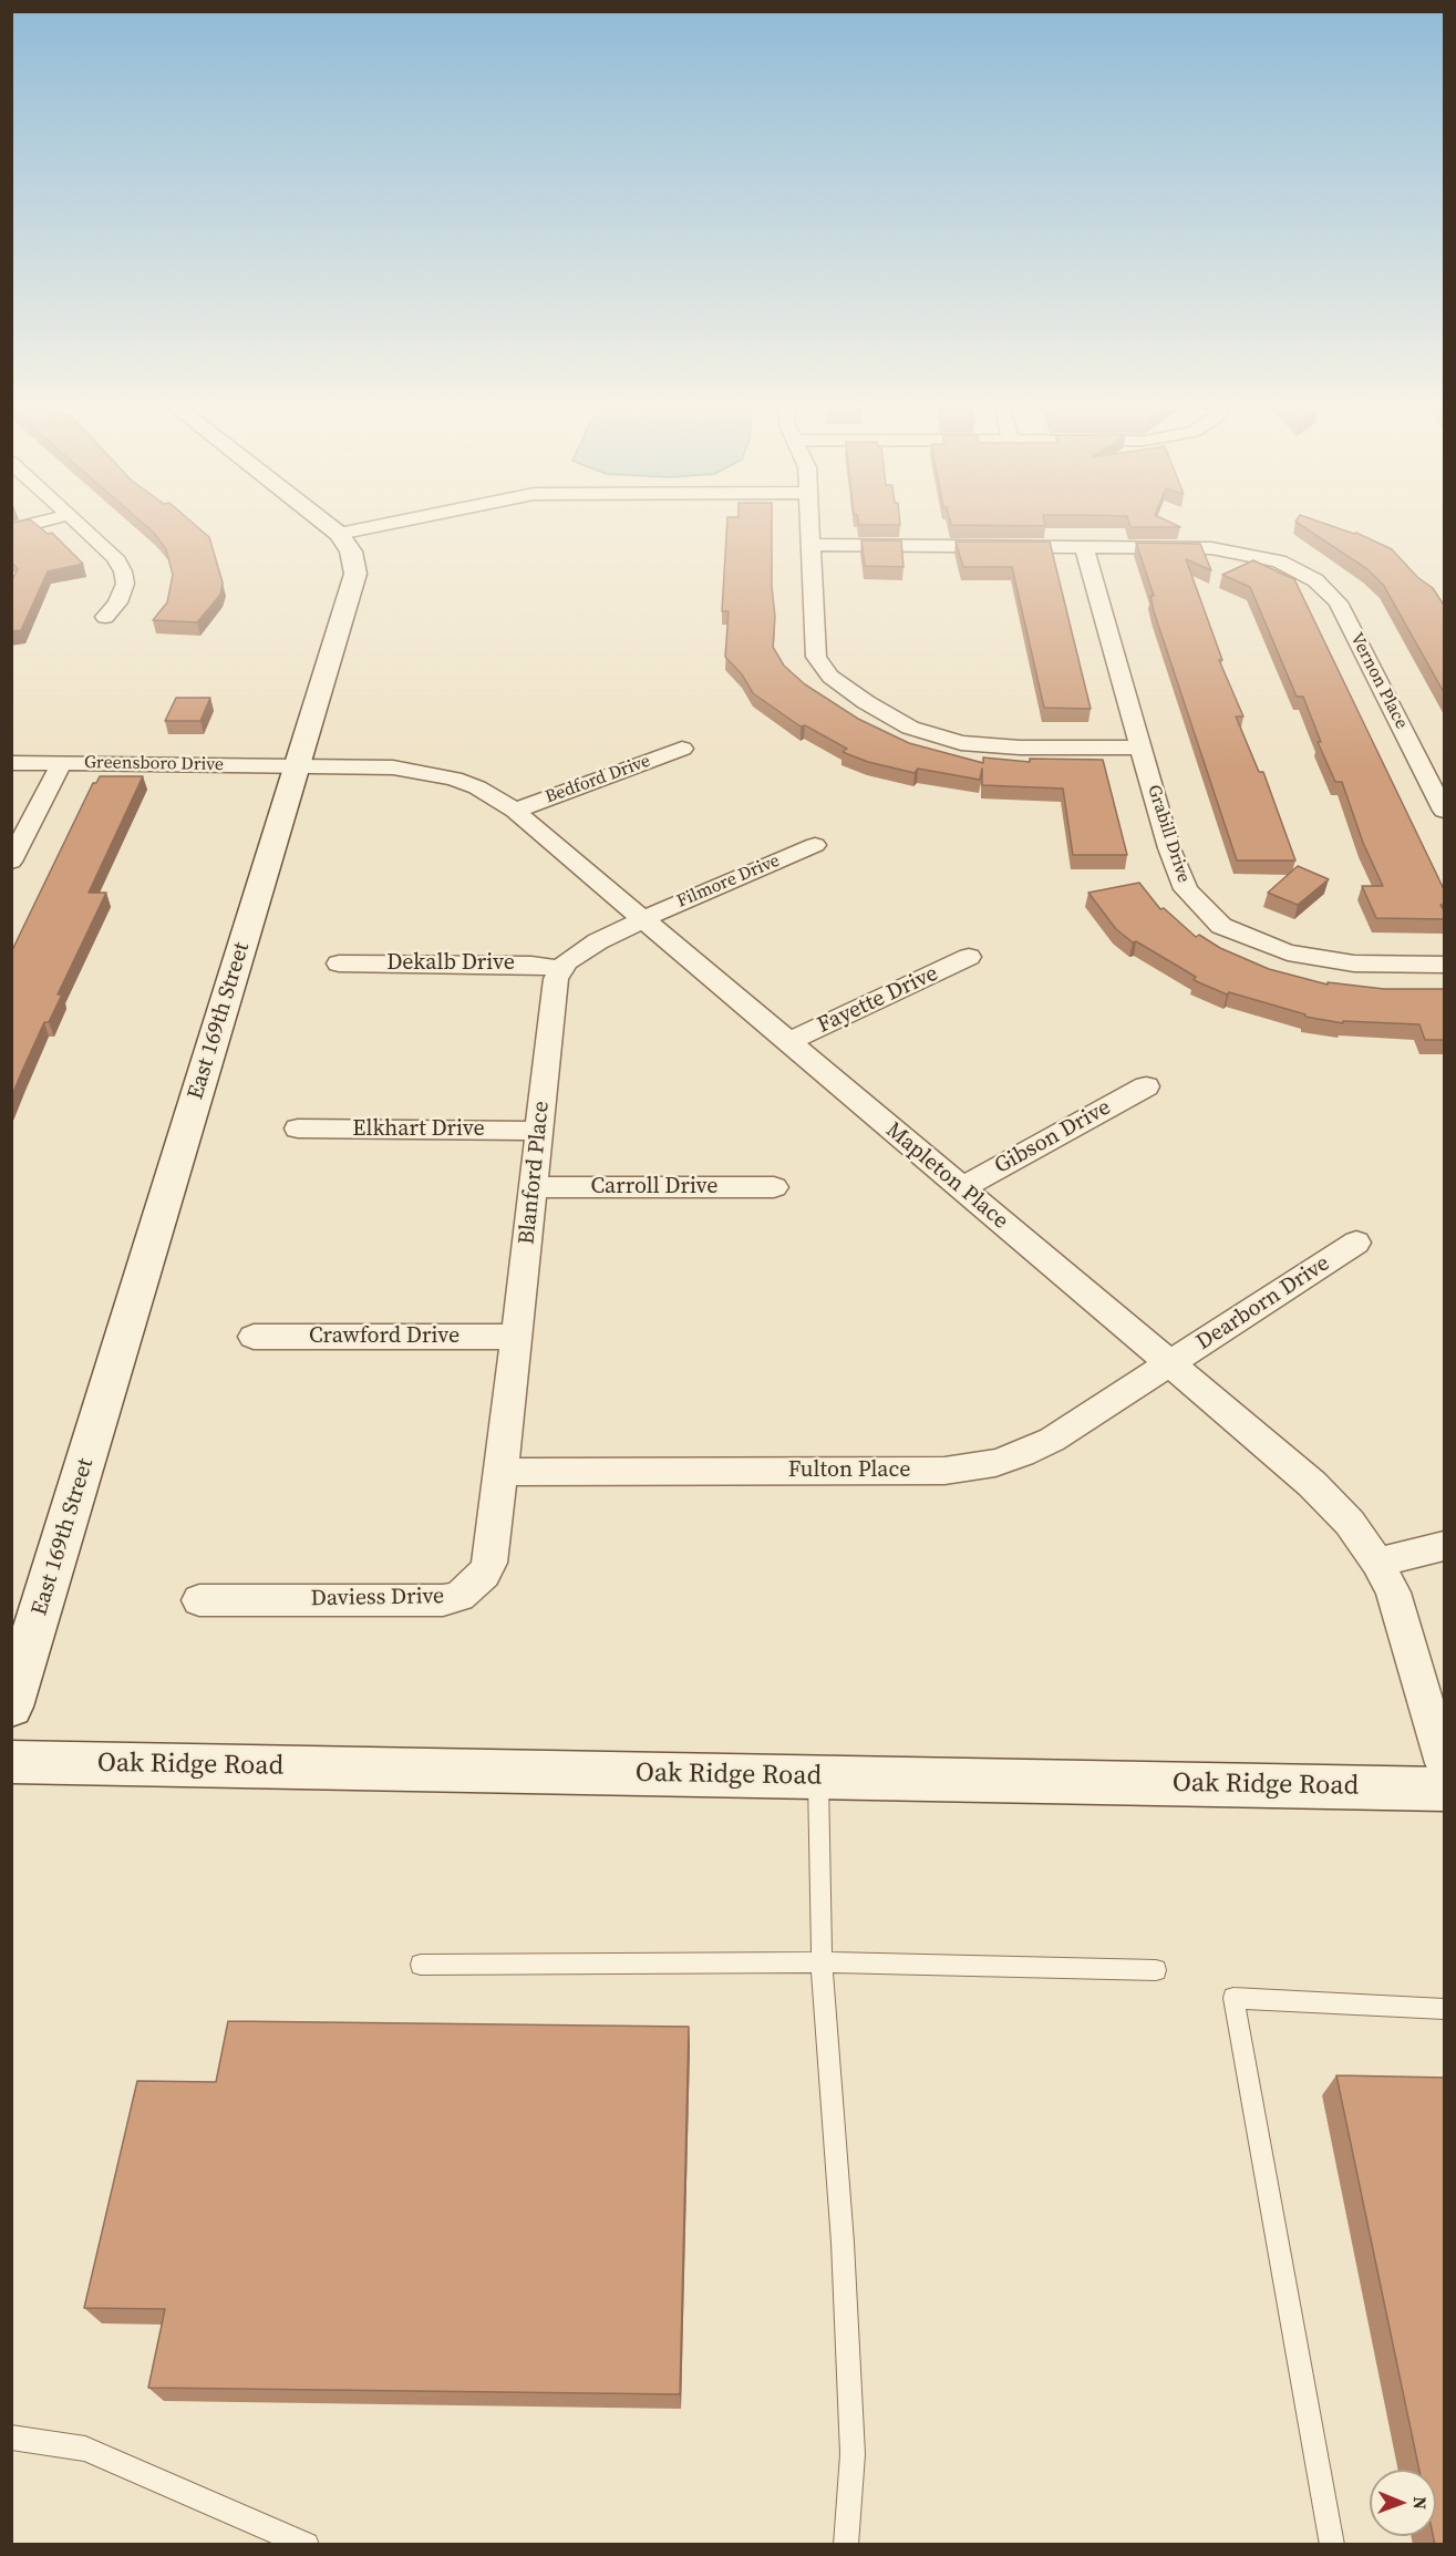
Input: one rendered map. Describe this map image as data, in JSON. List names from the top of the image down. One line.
{"streets":{"street":["Vernon Place","Greensboro Drive","Bedford Drive","Grabill Drive","Filmore Drive","Dekalb Drive","Fayette Drive","East 169th Street","Elkhart Drive","Gibson Drive","Blanford Place","Mapleton Place","Carroll Drive","Dearborn Drive","Crawford Drive","Fulton Place","Daviess Drive","Oak Ridge Road"]},"crossings":[["Vernon Place","Grabill Drive"],["Greensboro Drive","East 169th Street"],["Greensboro Drive","Mapleton Place"],["Bedford Drive","Mapleton Place"],["Filmore Drive","Mapleton Place"],["Dekalb Drive","Blanford Place"],["Fayette Drive","Mapleton Place"],["East 169th Street","Mapleton Place"],["Elkhart Drive","Blanford Place"],["Gibson Drive","Mapleton Place"],["Blanford Place","Carroll Drive"],["Blanford Place","Crawford Drive"],["Blanford Place","Fulton Place"],["Blanford Place","Daviess Drive"],["Mapleton Place","Dearborn Drive"],["Mapleton Place","Fulton Place"],["Dearborn Drive","Fulton Place"],["Fulton Place","Daviess Drive"]],"north":"right"}
